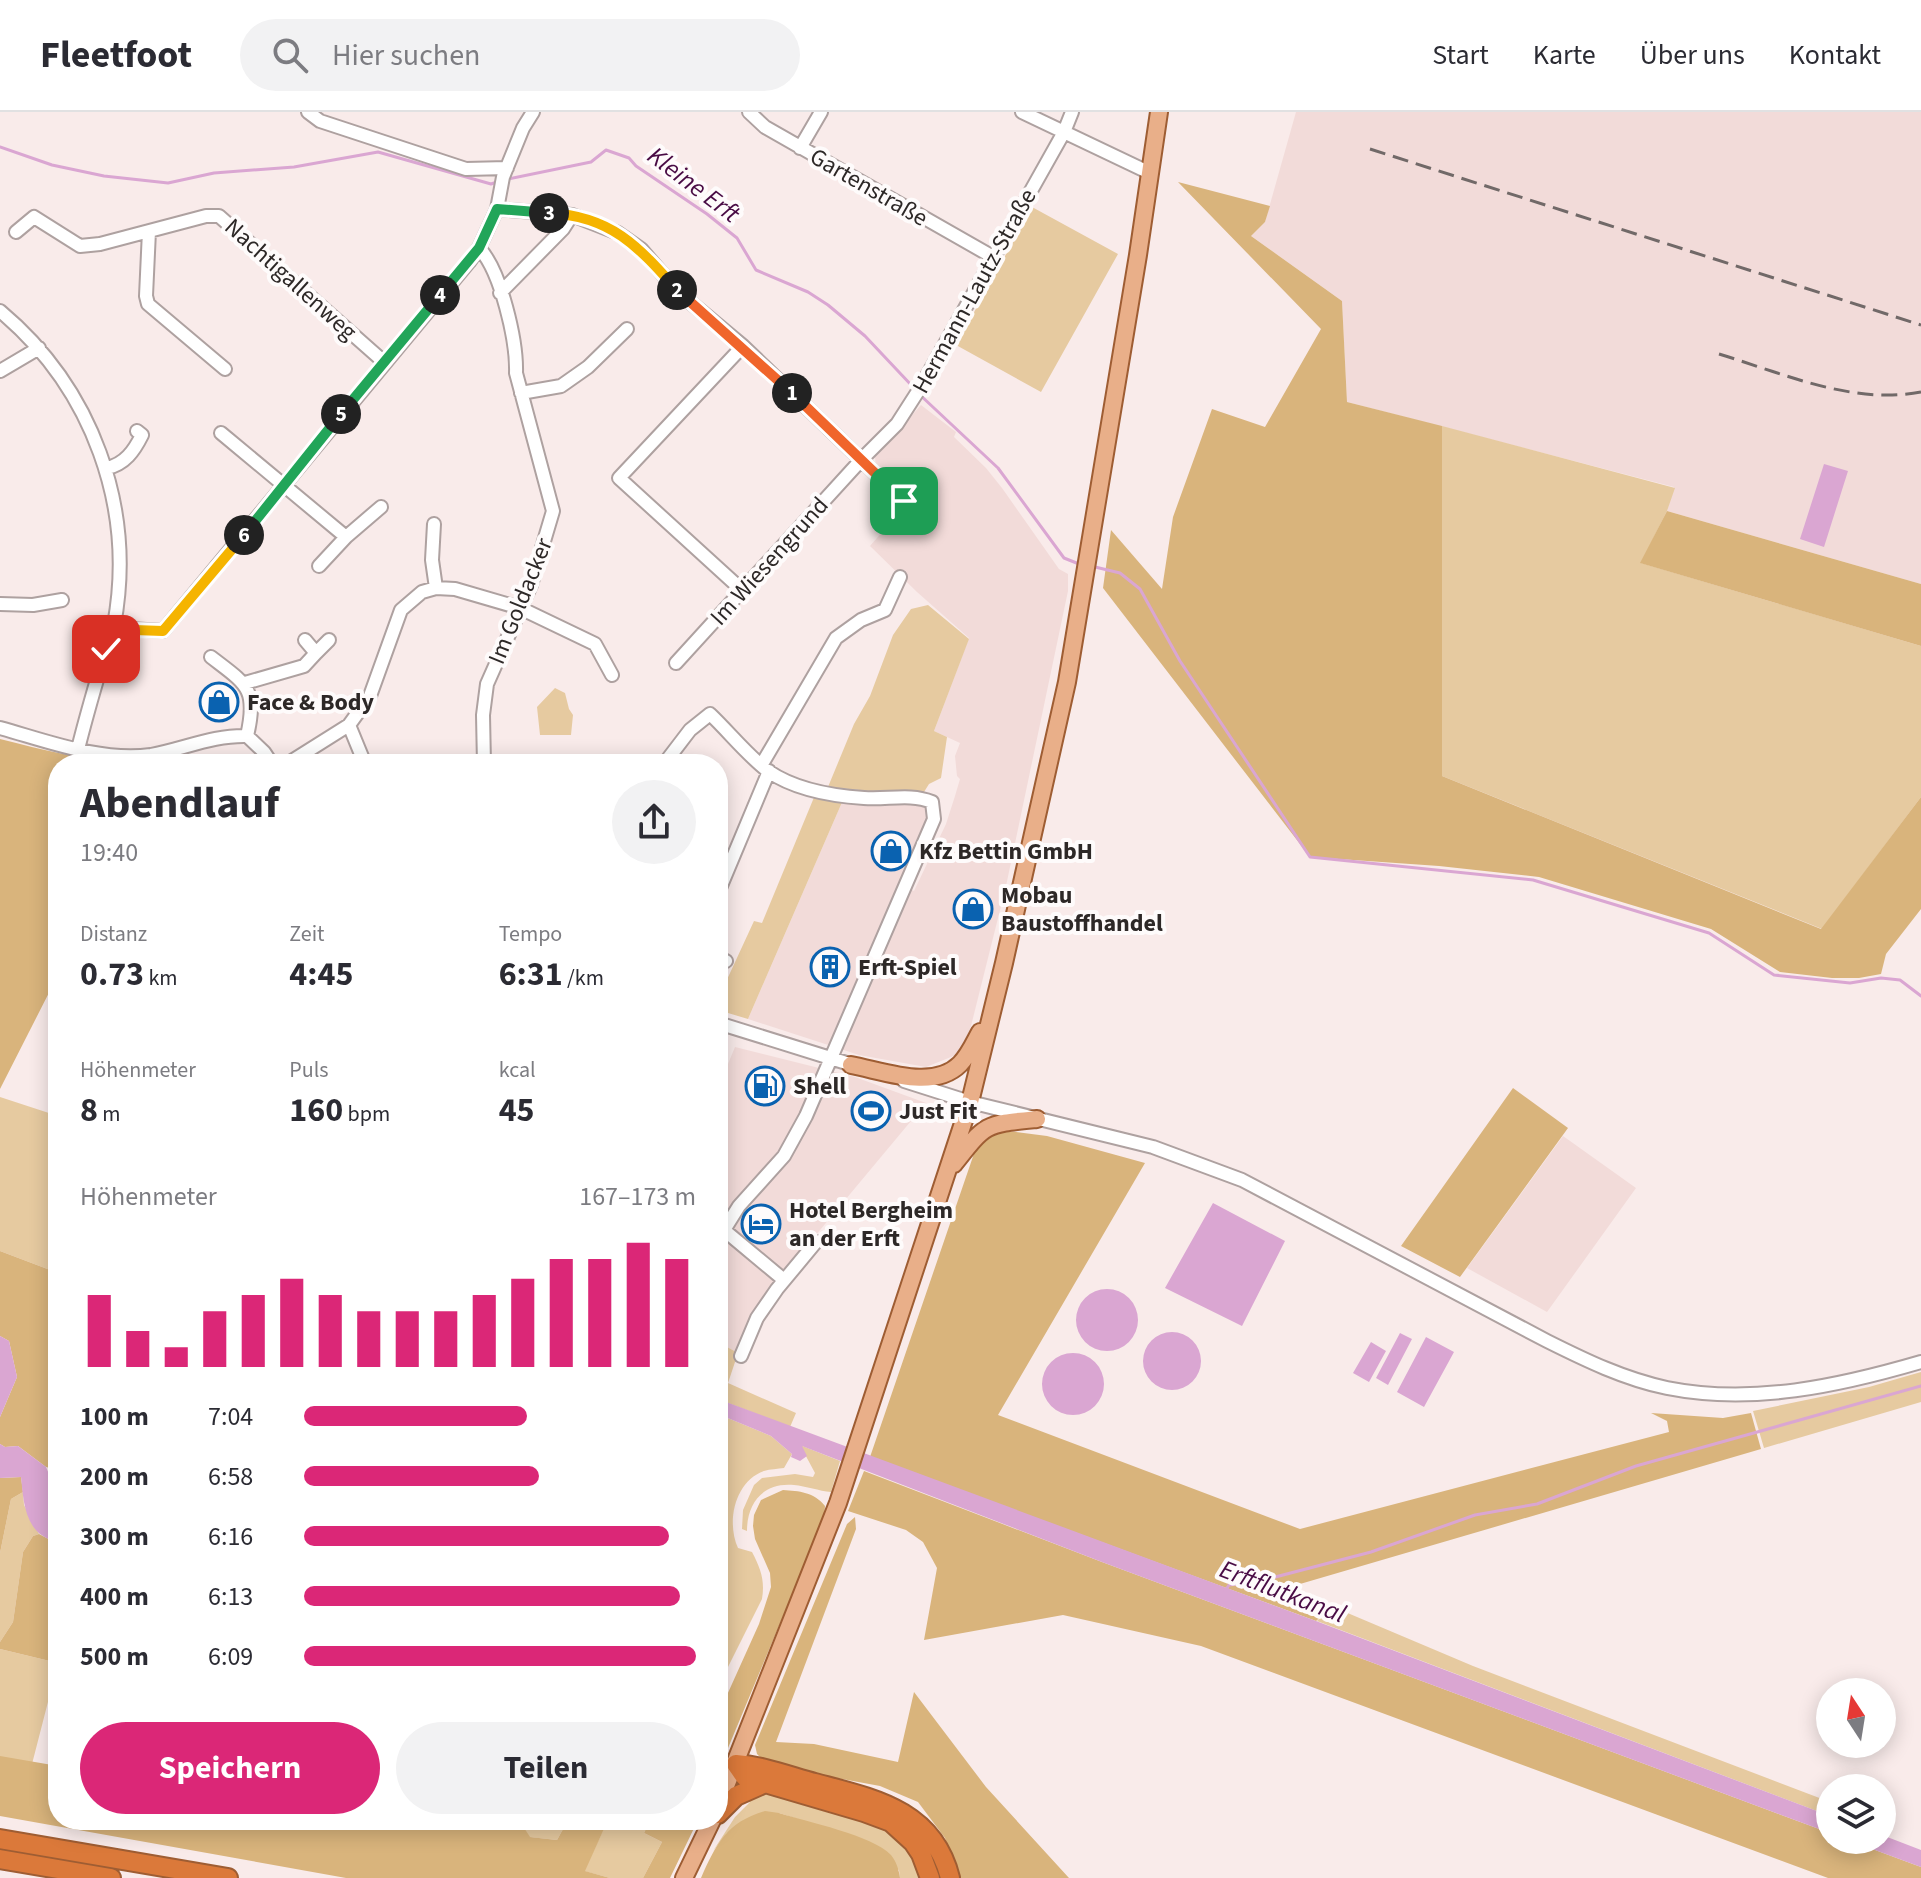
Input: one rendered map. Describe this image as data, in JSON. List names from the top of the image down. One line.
{"streets":{"street":["Gartenstraße","Nachtigallenweg","Hermann-Lautz-Straße","Im Wiesengrund","Im Goldacker"]},"crossings":[["Gartenstraße","Hermann-Lautz-Straße"],["Hermann-Lautz-Straße","Im Wiesengrund"]],"water":["Kleine Erft","Erftflutkanal"],"places":{"shop":["Face & Body","Kfz Bettin GmbH","Mobau Baustoffhandel"],"building":["Erft-Spiel"],"fuel station":["Shell"],"sports":["Just Fit"],"hotel":["Hotel Bergheim an der Erft"]},"north":"top","page":{"header":"Fleetfoot","search":"Hier suchen","nav":["Start","Karte","Über uns","Kontakt"],"pins":["3","2","4","1","5","6"],"heading":["Abendlauf","19:40"],"stats":[["Distanz","0.73 km"],["Zeit","4:45"],["Tempo","6:31 /km"],["Höhenmeter","8 m"],["Puls","160 bpm"],["kcal","45"]],"chart":["Höhenmeter","167–173 m"],"list":[{"name":"100 m","note":"7:04"},{"name":"200 m","note":"6:58"},{"name":"300 m","note":"6:16"},{"name":"400 m","note":"6:13"},{"name":"500 m","note":"6:09"}],"buttons":["Speichern","Teilen"]}}
